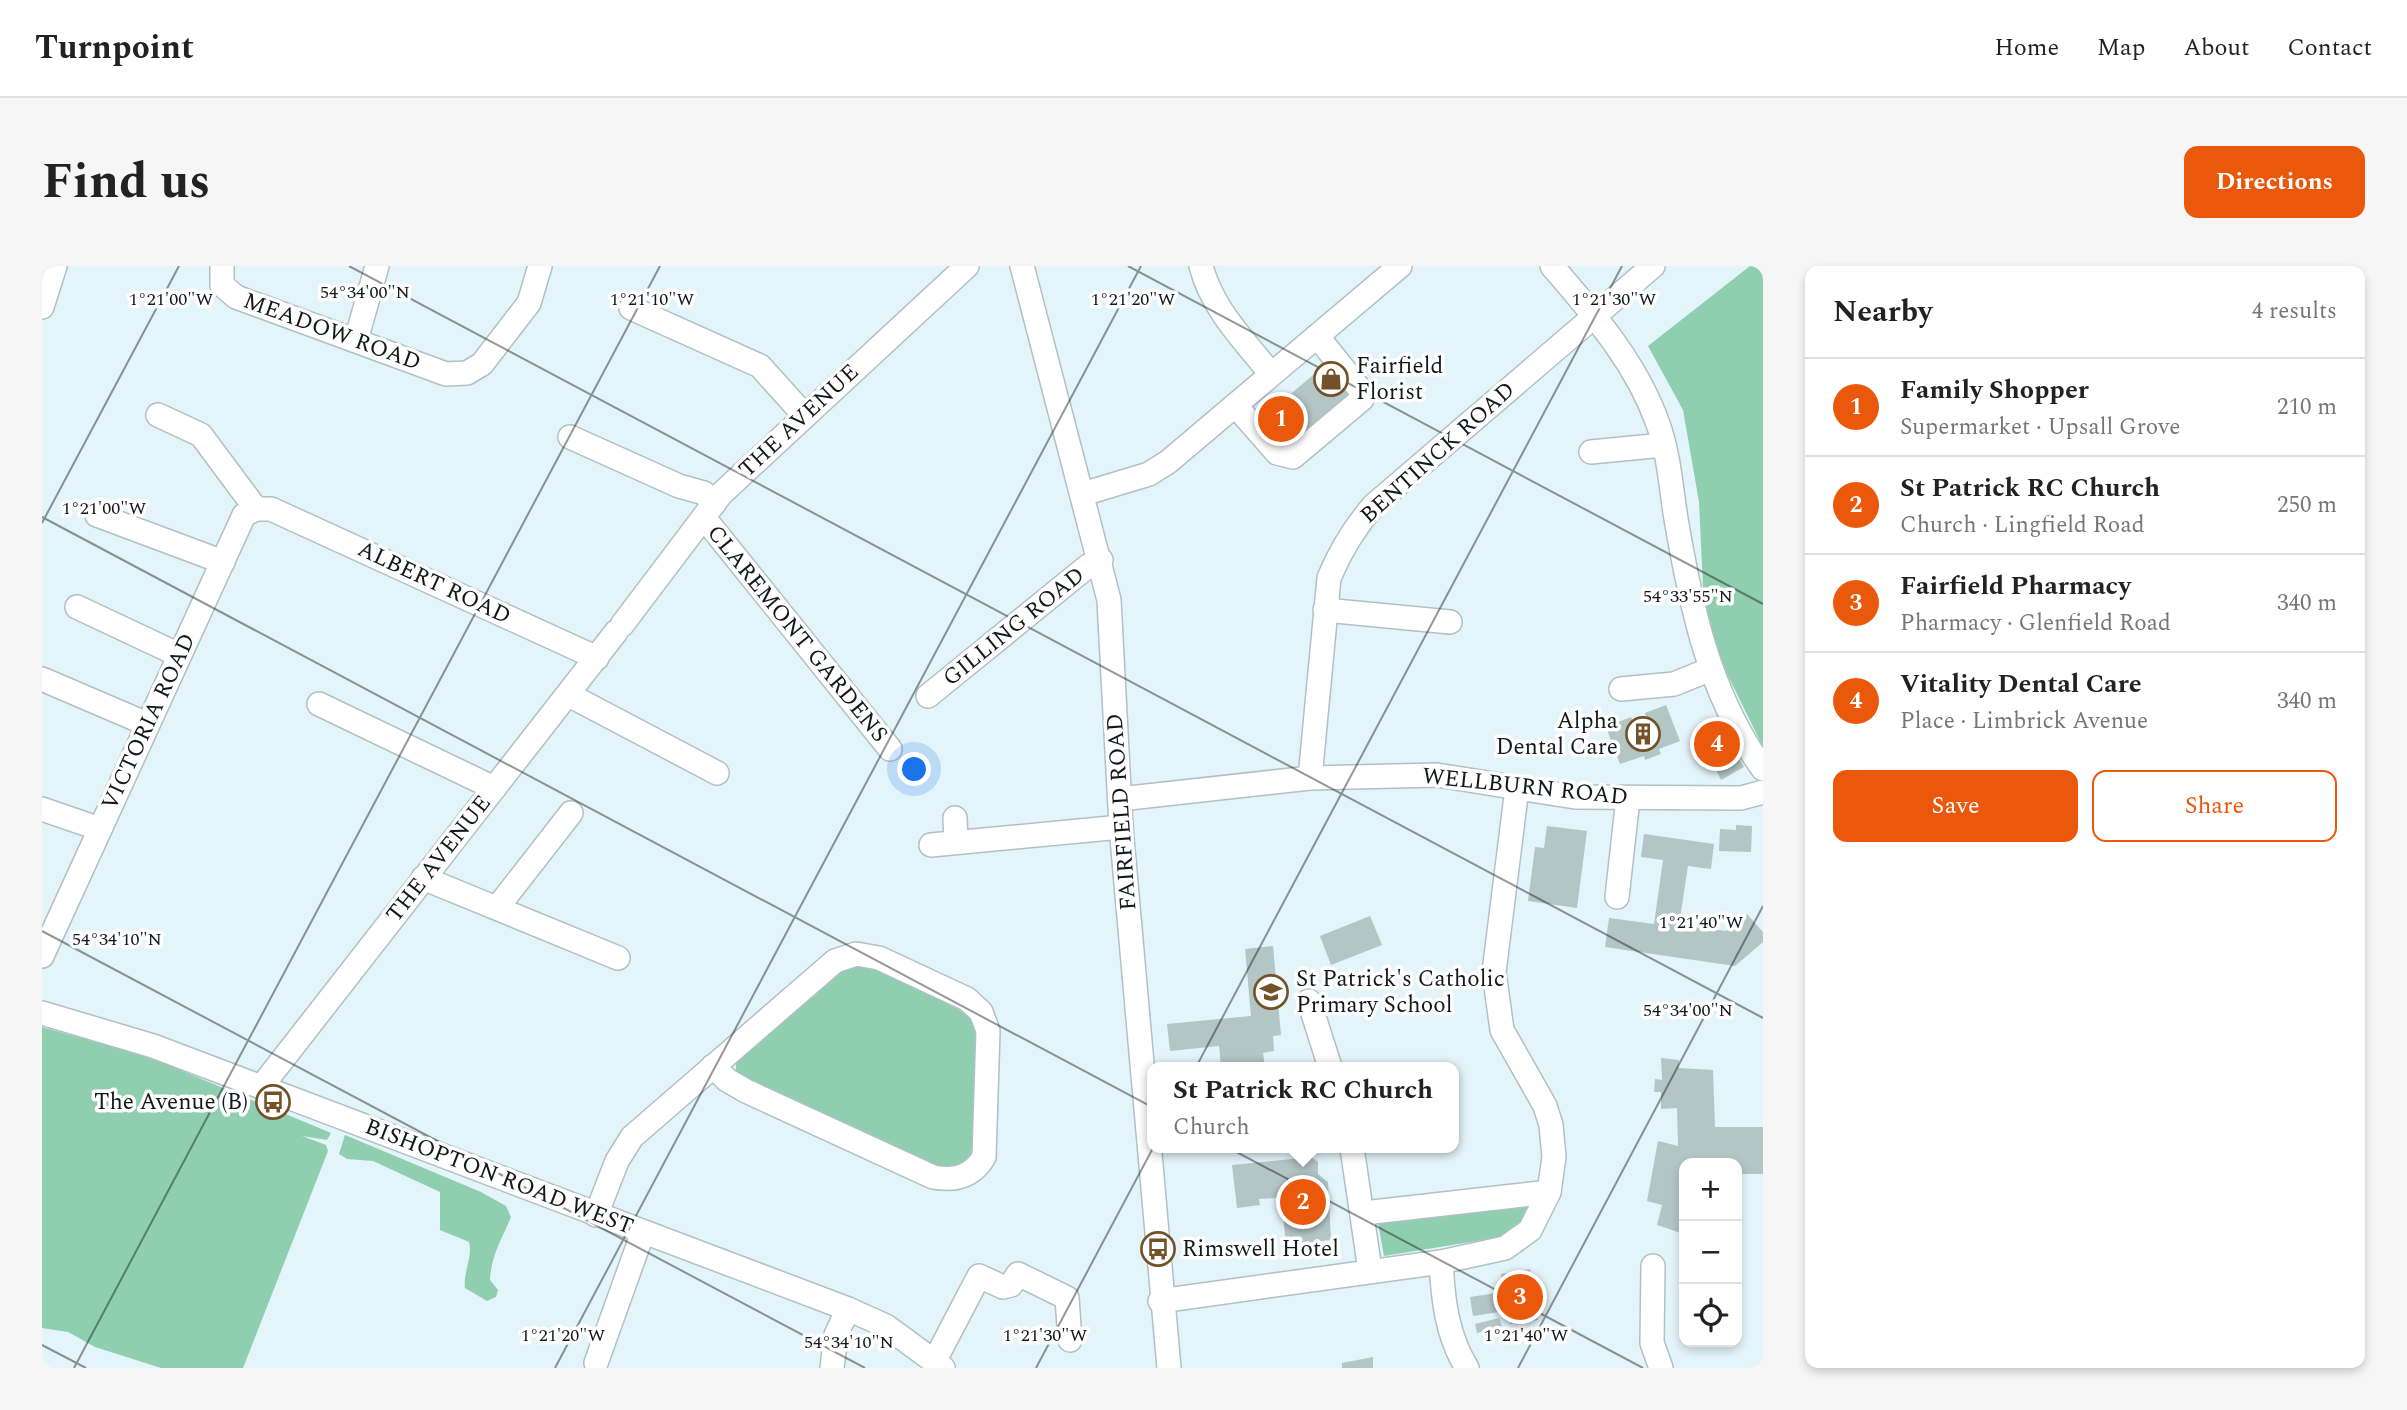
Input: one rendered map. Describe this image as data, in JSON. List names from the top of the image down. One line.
{"streets":{"street":["MEADOW ROAD","THE AVENUE","BENTINCK ROAD","ALBERT ROAD","GILLING ROAD","CLAREMONT GARDENS","VICTORIA ROAD","WELLBURN ROAD","FAIRFIELD ROAD","BISHOPTON ROAD WEST"]},"crossings":[["THE AVENUE","ALBERT ROAD"],["THE AVENUE","CLAREMONT GARDENS"],["THE AVENUE","BISHOPTON ROAD WEST"],["BENTINCK ROAD","WELLBURN ROAD"],["ALBERT ROAD","VICTORIA ROAD"],["GILLING ROAD","FAIRFIELD ROAD"],["WELLBURN ROAD","FAIRFIELD ROAD"]],"places":{"shop":["Fairfield Florist"],"building":["Alpha Dental Care"],"school or university":["St Patrick's Catholic Primary School"],"bus stop":["The Avenue (B)","Rimswell Hotel"]},"page":{"header":"Turnpoint","nav":["Home","Map","About","Contact"],"title":"Find us","buttons":["Directions",["Save","Share"]],"heading":["Nearby","4 results"],"list":[{"mark":"1","name":"Family Shopper","note":"Supermarket · Upsall Grove","value":"210 m"},{"mark":"2","name":"St Patrick RC Church","note":"Church · Lingfield Road","value":"250 m"},{"mark":"3","name":"Fairfield Pharmacy","note":"Pharmacy · Glenfield Road","value":"340 m"},{"mark":"4","name":"Vitality Dental Care","note":"Place · Limbrick Avenue","value":"340 m"}],"pins":["1","4","2","3"],"popup":["St Patrick RC Church","Church"],"map_buttons":["+","−"]},"coordinates":["54°34'00\"N","1°21'00\"W","1°21'10\"W","1°21'20\"W","1°21'30\"W","54°33'55\"N","1°21'40\"W","54°34'10\"N"]}
